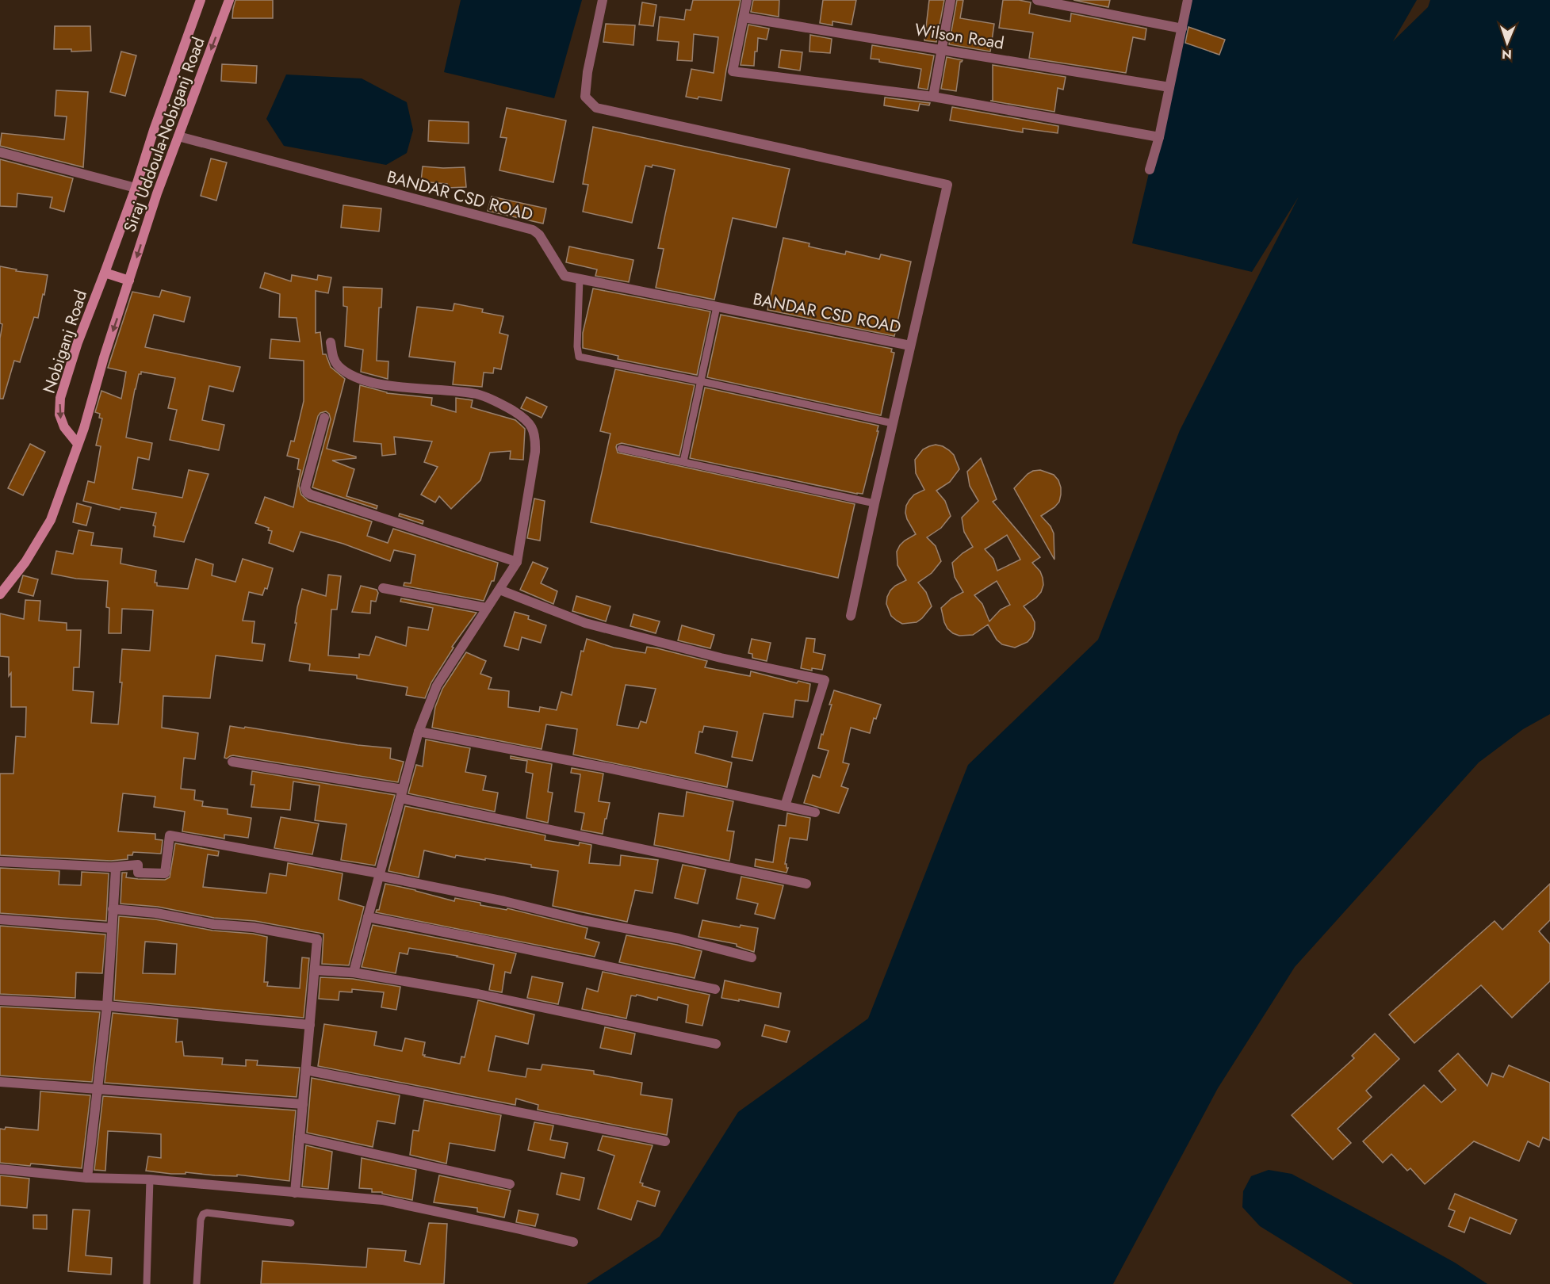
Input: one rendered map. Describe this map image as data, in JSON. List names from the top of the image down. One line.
{"streets":{"main road":["Siraj Uddoula-Nobiganj Road","Nobiganj Road"],"street":["Wilson Road","BANDAR CSD ROAD"]},"crossings":[["Siraj Uddoula-Nobiganj Road","BANDAR CSD ROAD"],["Siraj Uddoula-Nobiganj Road","Nobiganj Road"]],"north":"bottom"}
